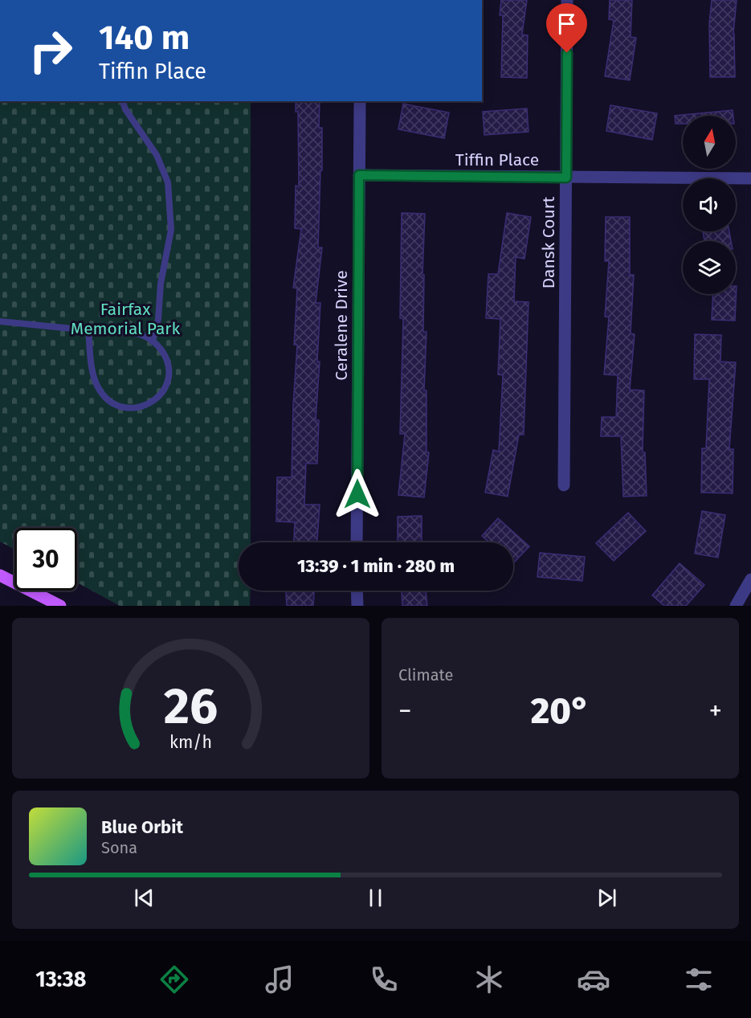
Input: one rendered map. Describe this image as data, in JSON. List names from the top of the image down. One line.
{"streets":{"street":["Tiffin Place","Dansk Court","Ceralene Drive"]},"crossings":[["Tiffin Place","Dansk Court"],["Tiffin Place","Ceralene Drive"]],"parks":["Fairfax Memorial Park"],"north":"top","page":{"turn":["140 m","Tiffin Place"],"limit":"30","trip":"13:39 · 1 min · 280 m","tile":"Climate","heat":["−","20°","+"],"song":["Blue Orbit","Sona"],"tabs":"13:38","gauge":["26","km/h"]}}
